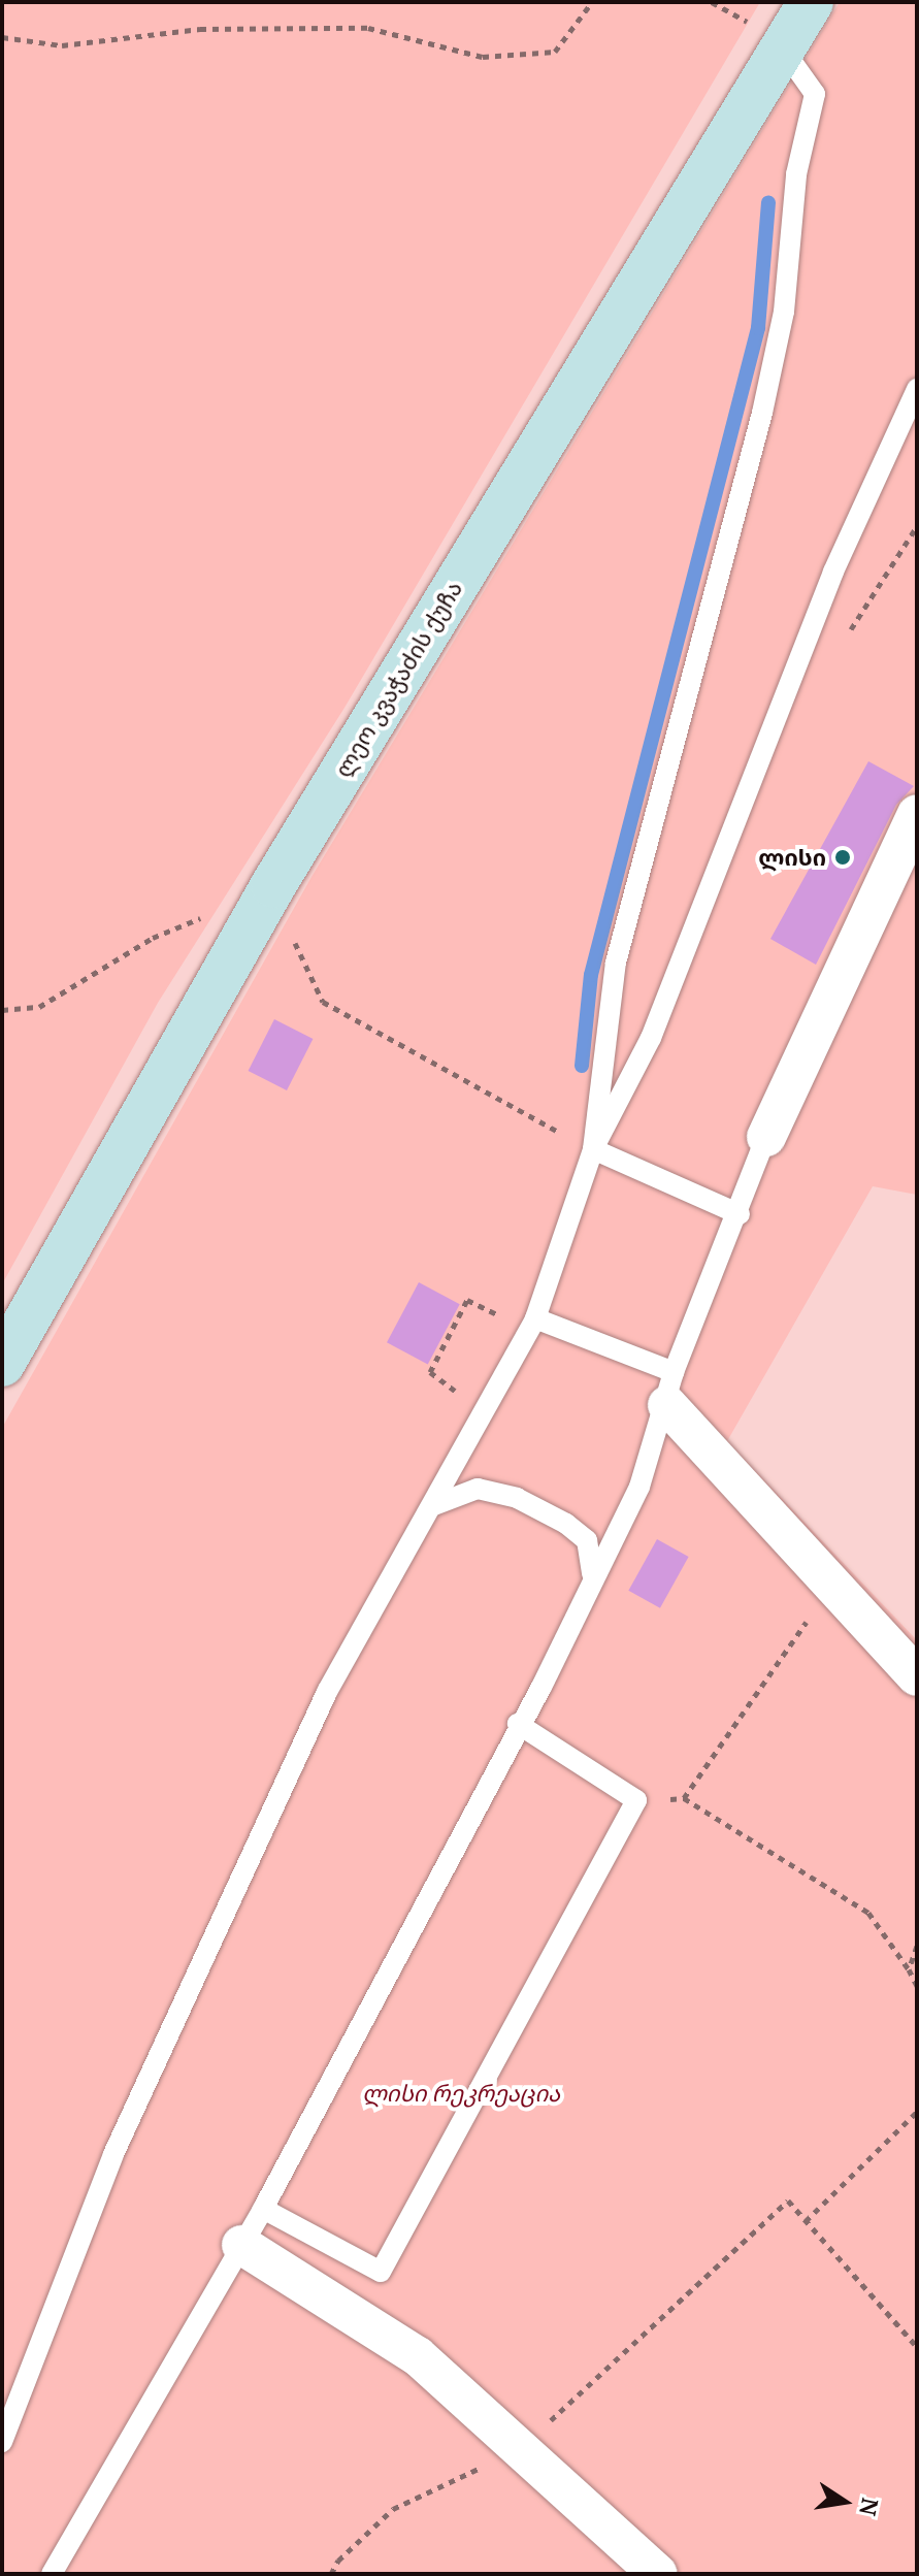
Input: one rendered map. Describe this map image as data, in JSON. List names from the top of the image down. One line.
{"streets":{"main road":["ლეო კვაჭაძის ქუჩა"]},"parks":["ლისი რეკრეაცია"],"places":["ლისი"],"north":"right"}
